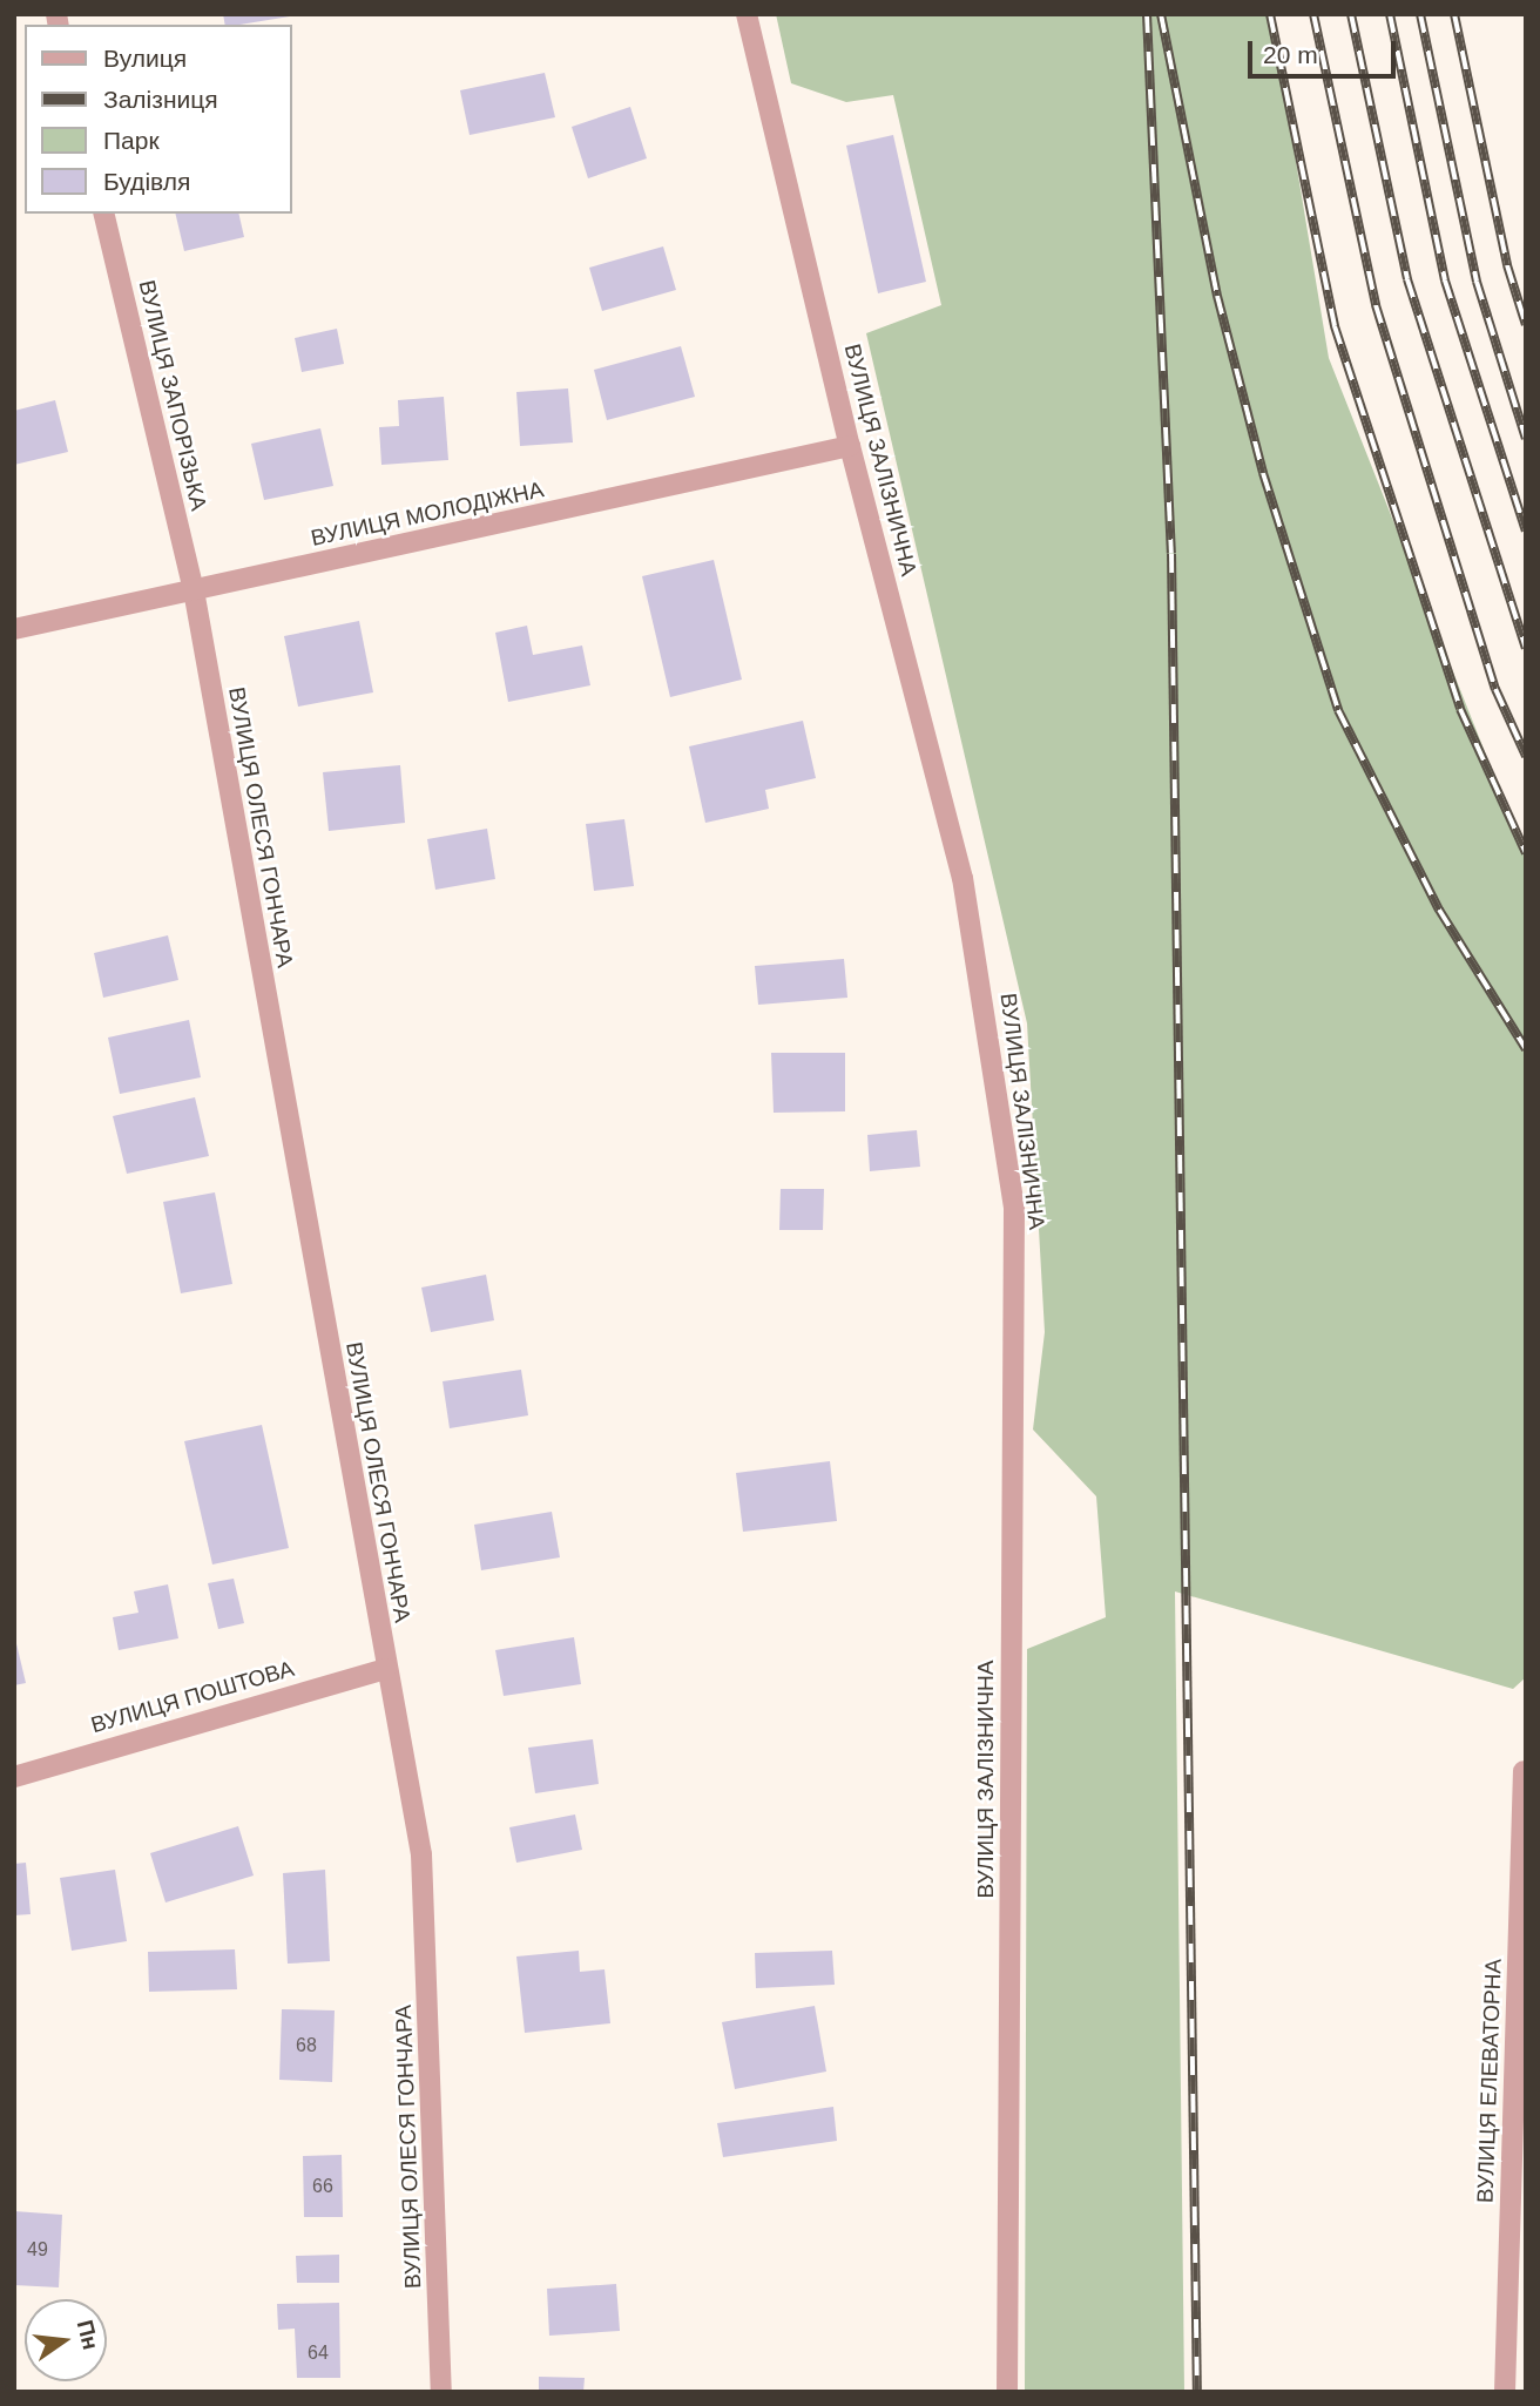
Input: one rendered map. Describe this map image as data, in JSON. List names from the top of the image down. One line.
{"streets":{"street":["ВУЛИЦЯ ЗАПОРІЗЬКА","ВУЛИЦЯ ЗАЛІЗНИЧНА","ВУЛИЦЯ МОЛОДІЖНА","ВУЛИЦЯ ОЛЕСЯ ГОНЧАРА","ВУЛИЦЯ ПОШТОВА","ВУЛИЦЯ ЕЛЕВАТОРНА"]},"crossings":[["ВУЛИЦЯ ЗАПОРІЗЬКА","ВУЛИЦЯ МОЛОДІЖНА"],["ВУЛИЦЯ ЗАПОРІЗЬКА","ВУЛИЦЯ ОЛЕСЯ ГОНЧАРА"],["ВУЛИЦЯ ЗАЛІЗНИЧНА","ВУЛИЦЯ МОЛОДІЖНА"],["ВУЛИЦЯ МОЛОДІЖНА","ВУЛИЦЯ ОЛЕСЯ ГОНЧАРА"],["ВУЛИЦЯ ОЛЕСЯ ГОНЧАРА","ВУЛИЦЯ ПОШТОВА"]],"house_numbers":["68","66","49","64"],"legend":["Вулиця","Залізниця","Парк","Будівля"],"scale_bar":"20 m","north":"right"}
